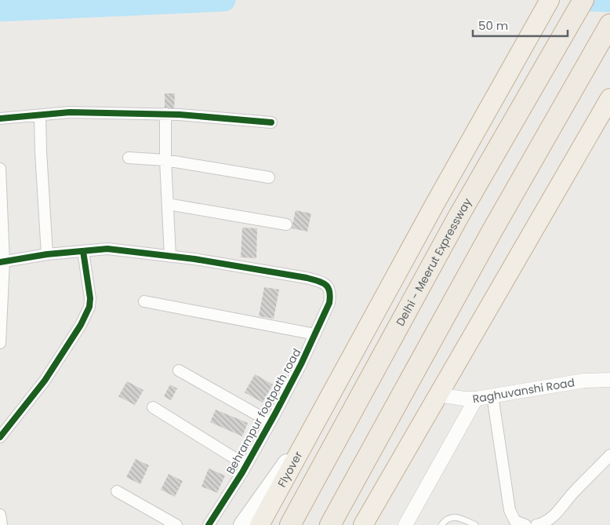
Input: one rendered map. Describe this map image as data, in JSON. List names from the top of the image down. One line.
{"streets":{"highway":["Delhi - Meerut Expressway","Flyover"],"street":["Raghuvanshi Road","Behrampur footpath road"]},"scale_bar":"50 m"}
